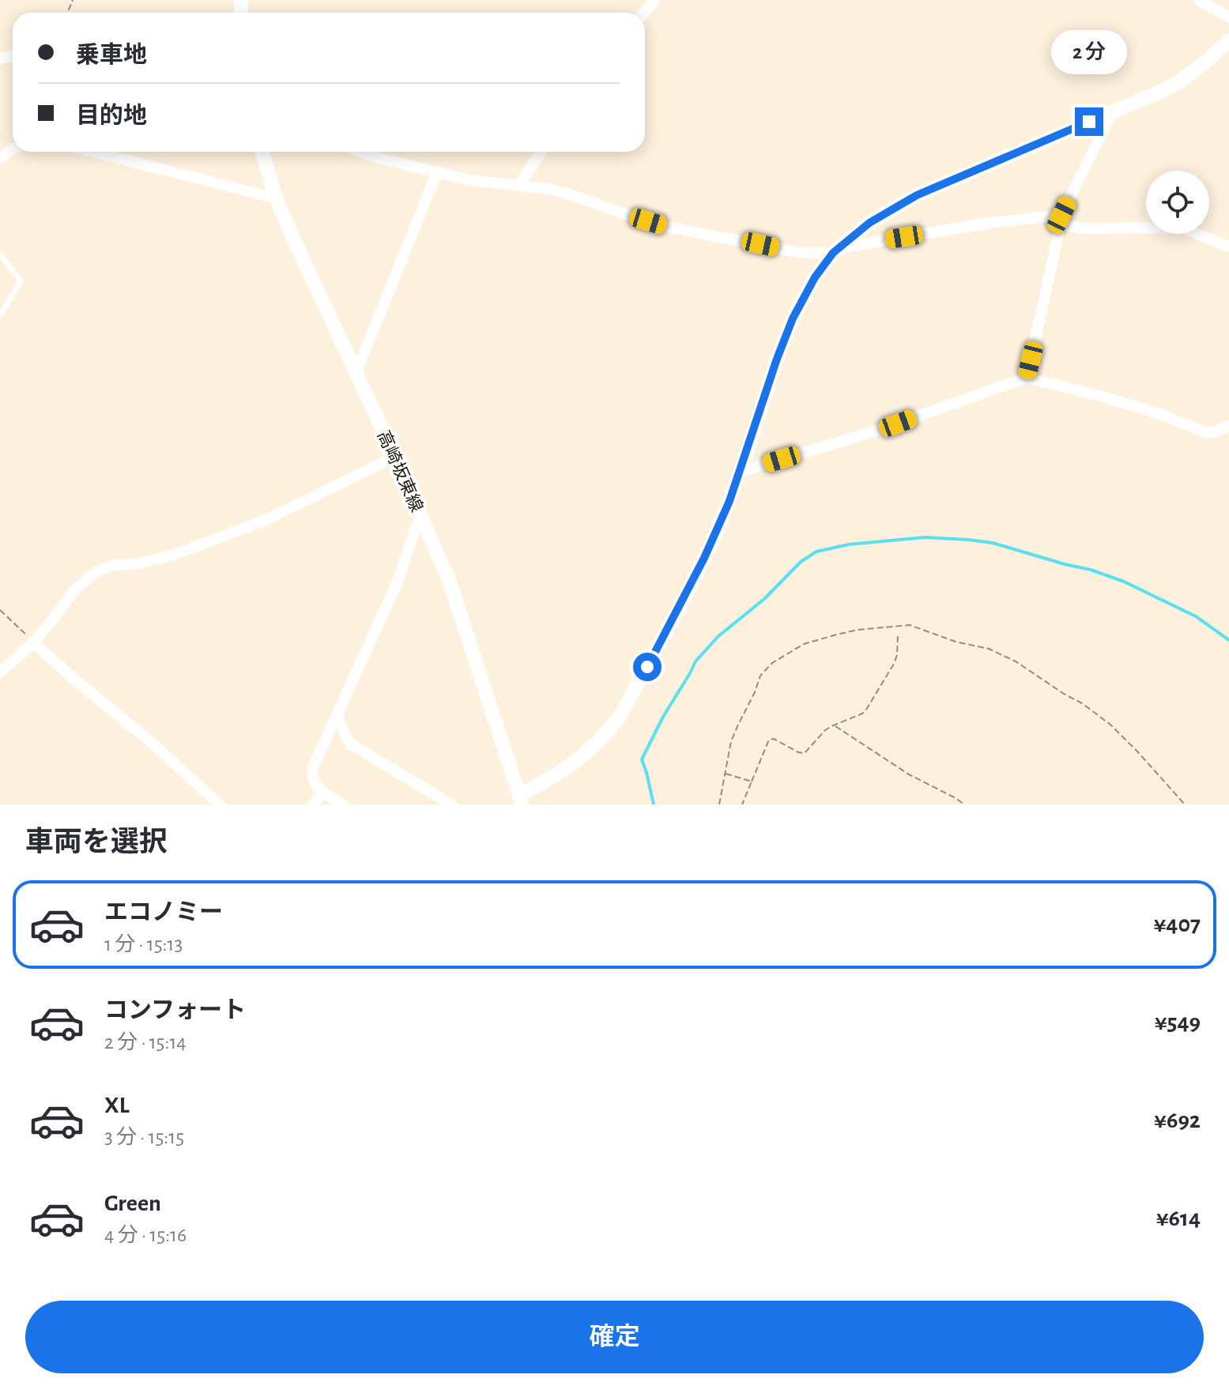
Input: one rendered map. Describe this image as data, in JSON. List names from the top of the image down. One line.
{"streets":{"street":["高崎坂東線"]},"page":{"banner":["乗車地","目的地"],"bubble":"2 分","heading":"車両を選択","list":[{"name":"エコノミー","note":"1 分 · 15:13","value":"¥407"},{"name":"コンフォート","note":"2 分 · 15:14","value":"¥549"},{"name":"XL","note":"3 分 · 15:15","value":"¥692"},{"name":"Green","note":"4 分 · 15:16","value":"¥614"}],"buttons":"確定"}}
